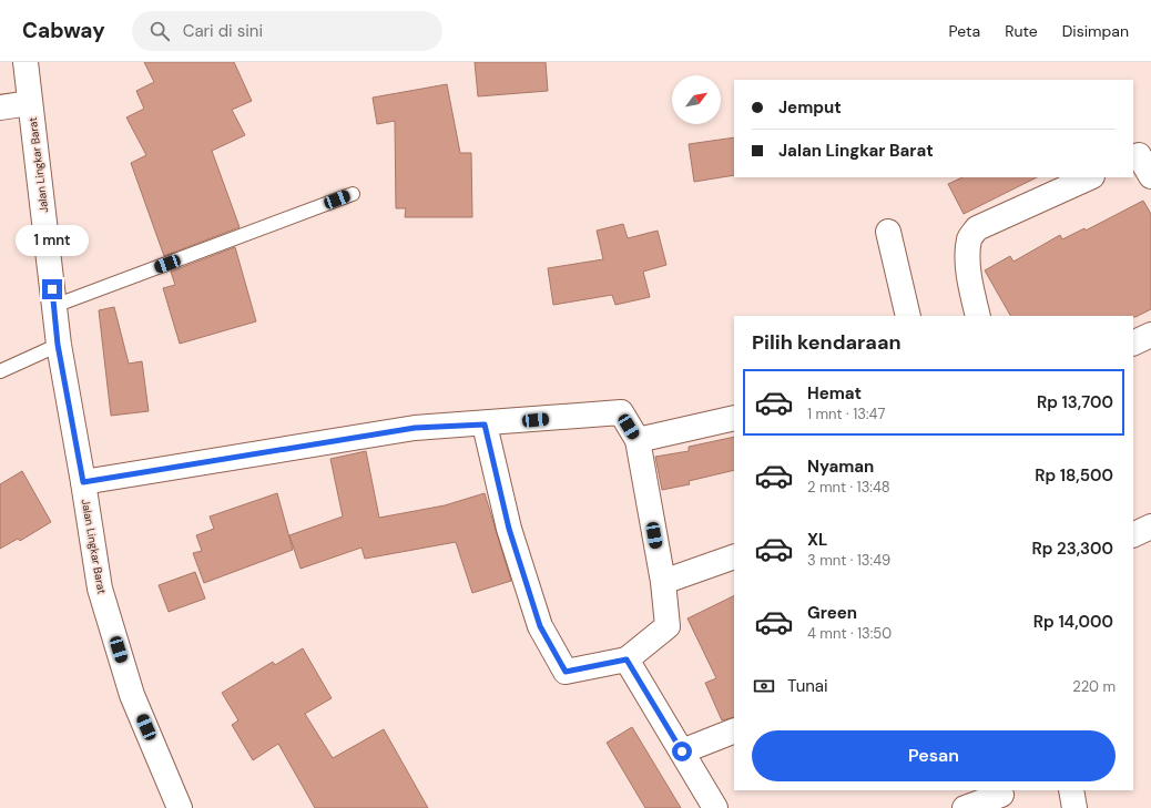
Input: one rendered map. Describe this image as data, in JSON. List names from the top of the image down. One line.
{"streets":{"main road":["Jalan Lingkar Barat"]},"north":"top right","page":{"header":"Cabway","search":"Cari di sini","nav":["Peta","Rute","Disimpan"],"banner":["Jemput","Jalan Lingkar Barat"],"bubble":"1 mnt","heading":"Pilih kendaraan","list":[{"name":"Hemat","note":"1 mnt · 13:47","value":"Rp 13,700"},{"name":"Nyaman","note":"2 mnt · 13:48","value":"Rp 18,500"},{"name":"XL","note":"3 mnt · 13:49","value":"Rp 23,300"},{"name":"Green","note":"4 mnt · 13:50","value":"Rp 14,000"}],"pay":["Tunai","220 m"],"buttons":"Pesan"}}
